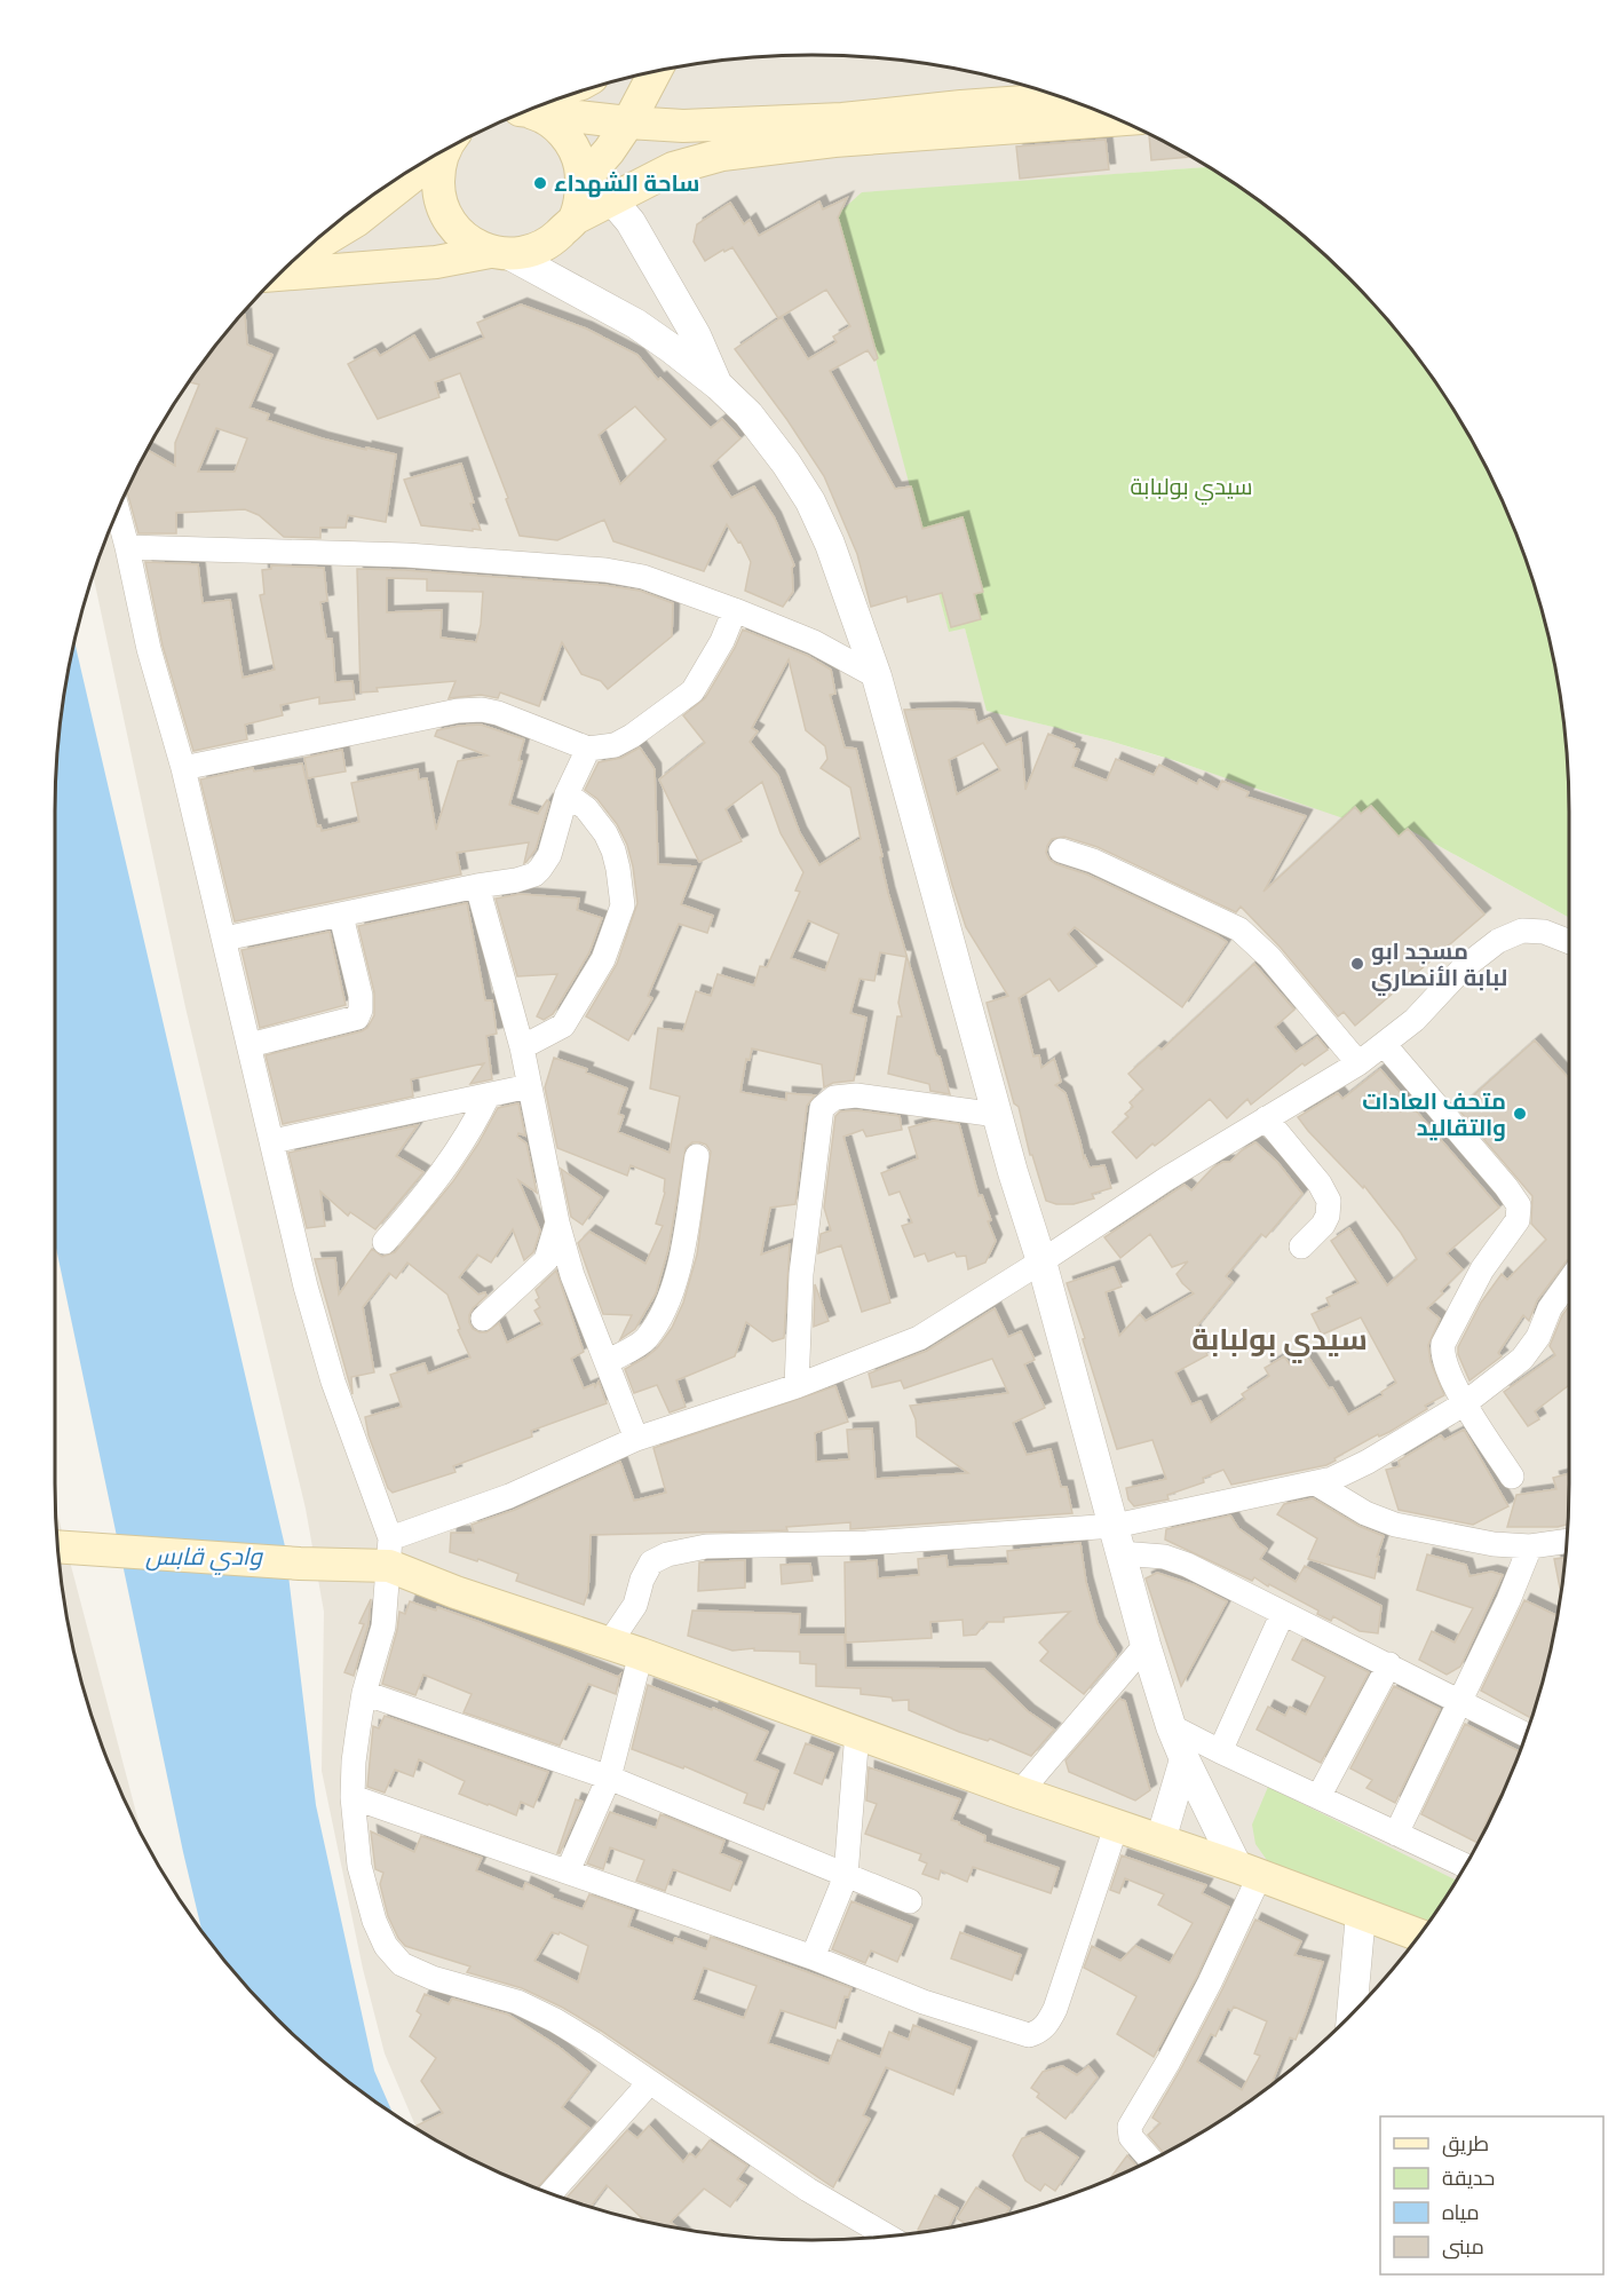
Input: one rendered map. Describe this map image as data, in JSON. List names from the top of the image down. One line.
{"districts":["سيدي بولبابة"],"water":["وادي قابس"],"parks":["سيدي بولبابة"],"places":["ساحة الشهداء","مسجد ابو لبابة الأنصاري","متحف العادات والتقاليد"],"legend":["طريق","حديقة","مياه","مبنى"]}
